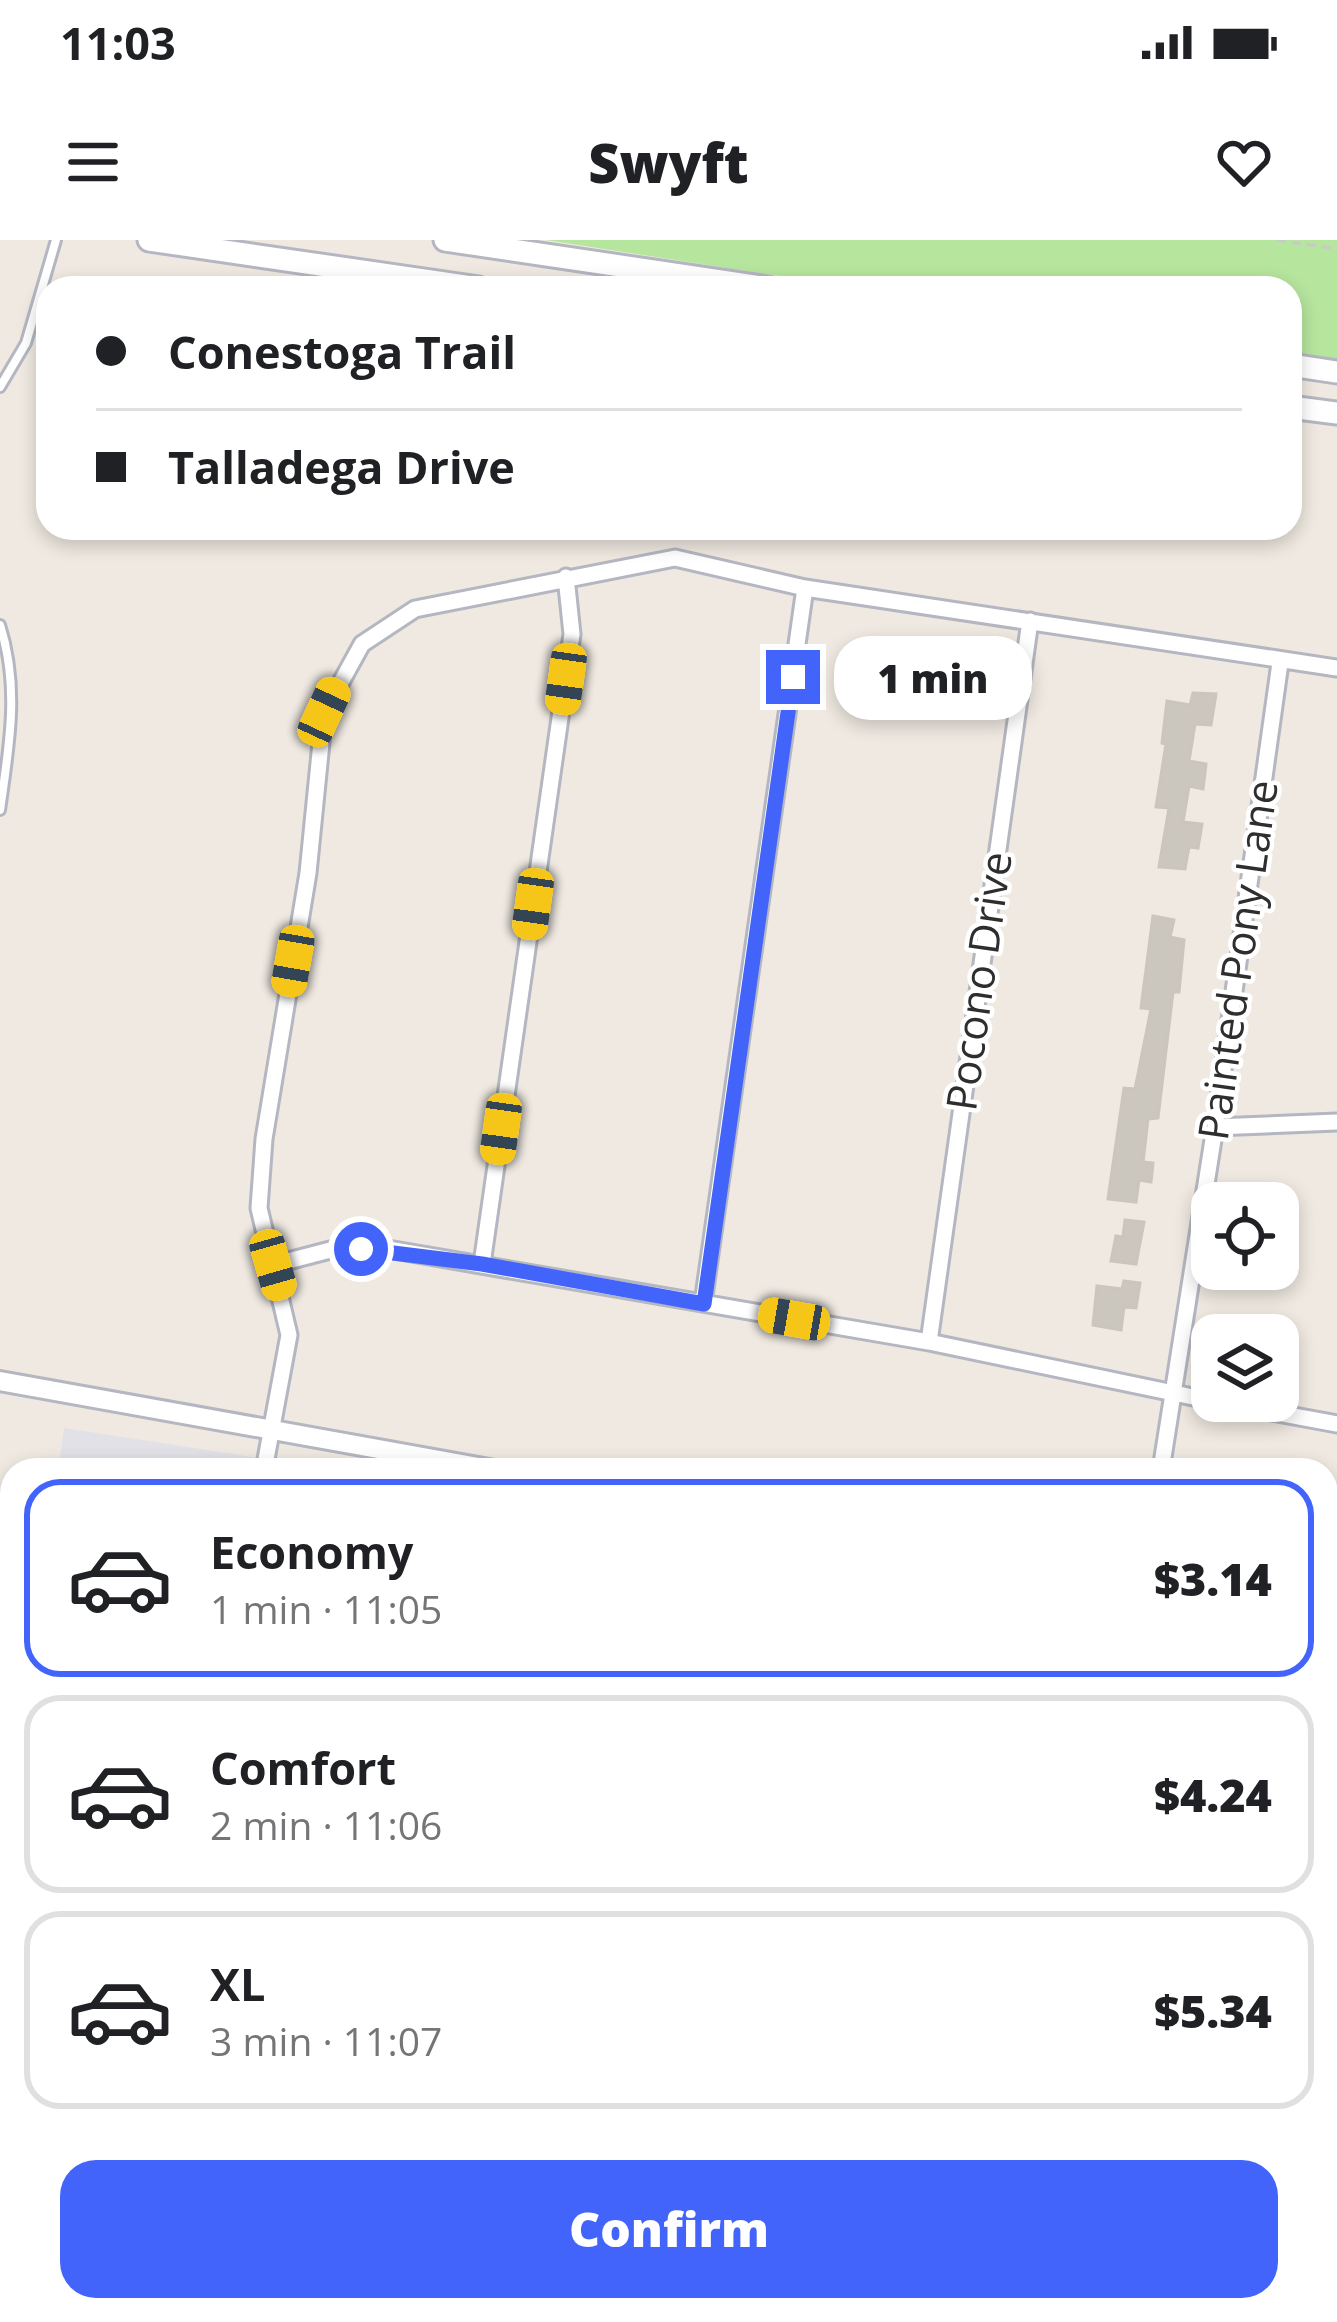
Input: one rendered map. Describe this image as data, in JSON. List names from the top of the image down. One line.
{"streets":{"street":["Painted Pony Lane","Pocono Drive"]},"page":{"status":"11:03","header":"Swyft","banner":["Conestoga Trail","Talladega Drive"],"bubble":"1 min","list":[{"name":"Economy","note":"1 min · 11:05","value":"$3.14"},{"name":"Comfort","note":"2 min · 11:06","value":"$4.24"},{"name":"XL","note":"3 min · 11:07","value":"$5.34"}],"buttons":"Confirm"}}
